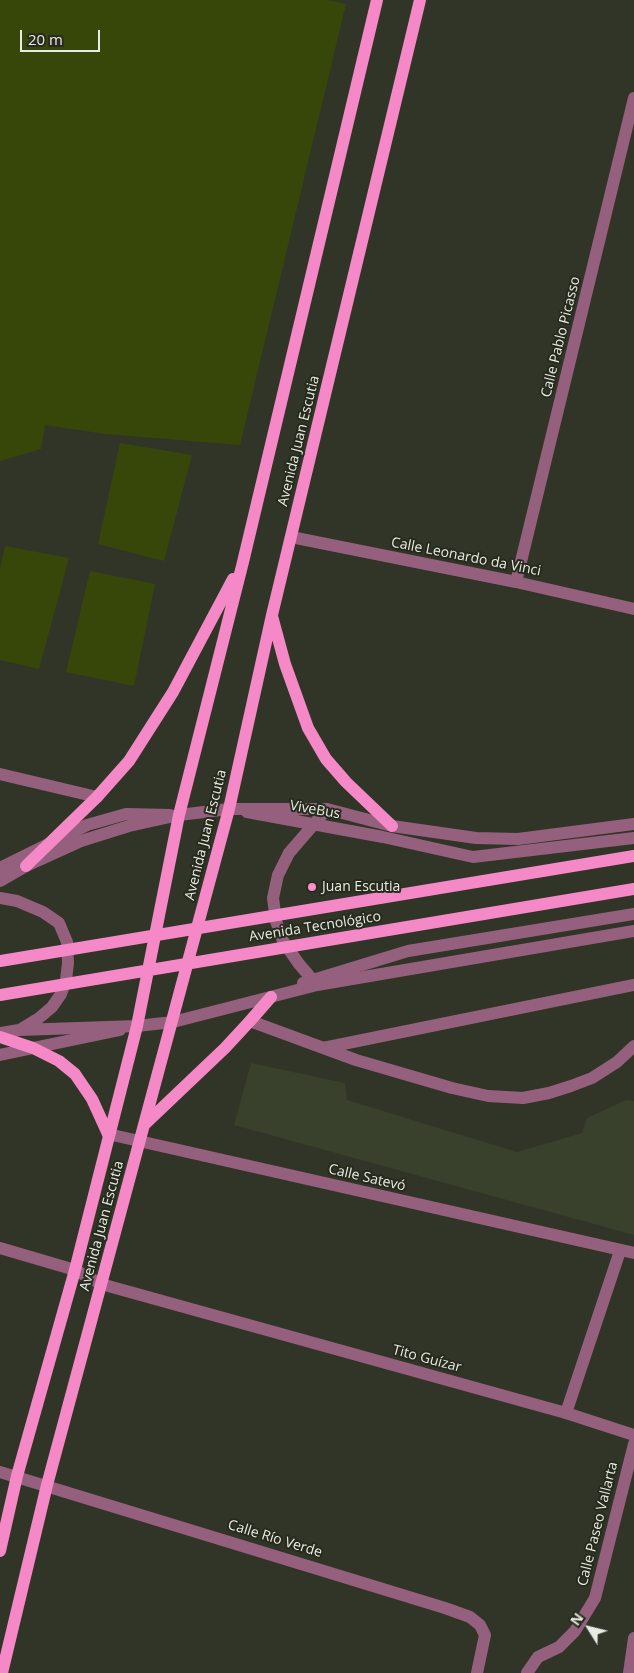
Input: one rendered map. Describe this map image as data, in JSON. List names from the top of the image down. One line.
{"streets":{"main road":["Avenida Juan Escutia","Avenida Tecnológico"],"street":["Calle Pablo Picasso","Calle Leonardo da Vinci","ViveBus","Calle Satevó","Tito Guízar","Calle Paseo Vallarta","Calle Río Verde"]},"crossings":[["Calle Pablo Picasso","Calle Leonardo da Vinci"],["Avenida Juan Escutia","Calle Leonardo da Vinci"],["Avenida Juan Escutia","ViveBus"],["Avenida Juan Escutia","Calle Satevó"],["Avenida Juan Escutia","Tito Guízar"],["Avenida Juan Escutia","Calle Río Verde"]],"places":["Juan Escutia"],"scale_bar":"20 m","north":"top left"}
